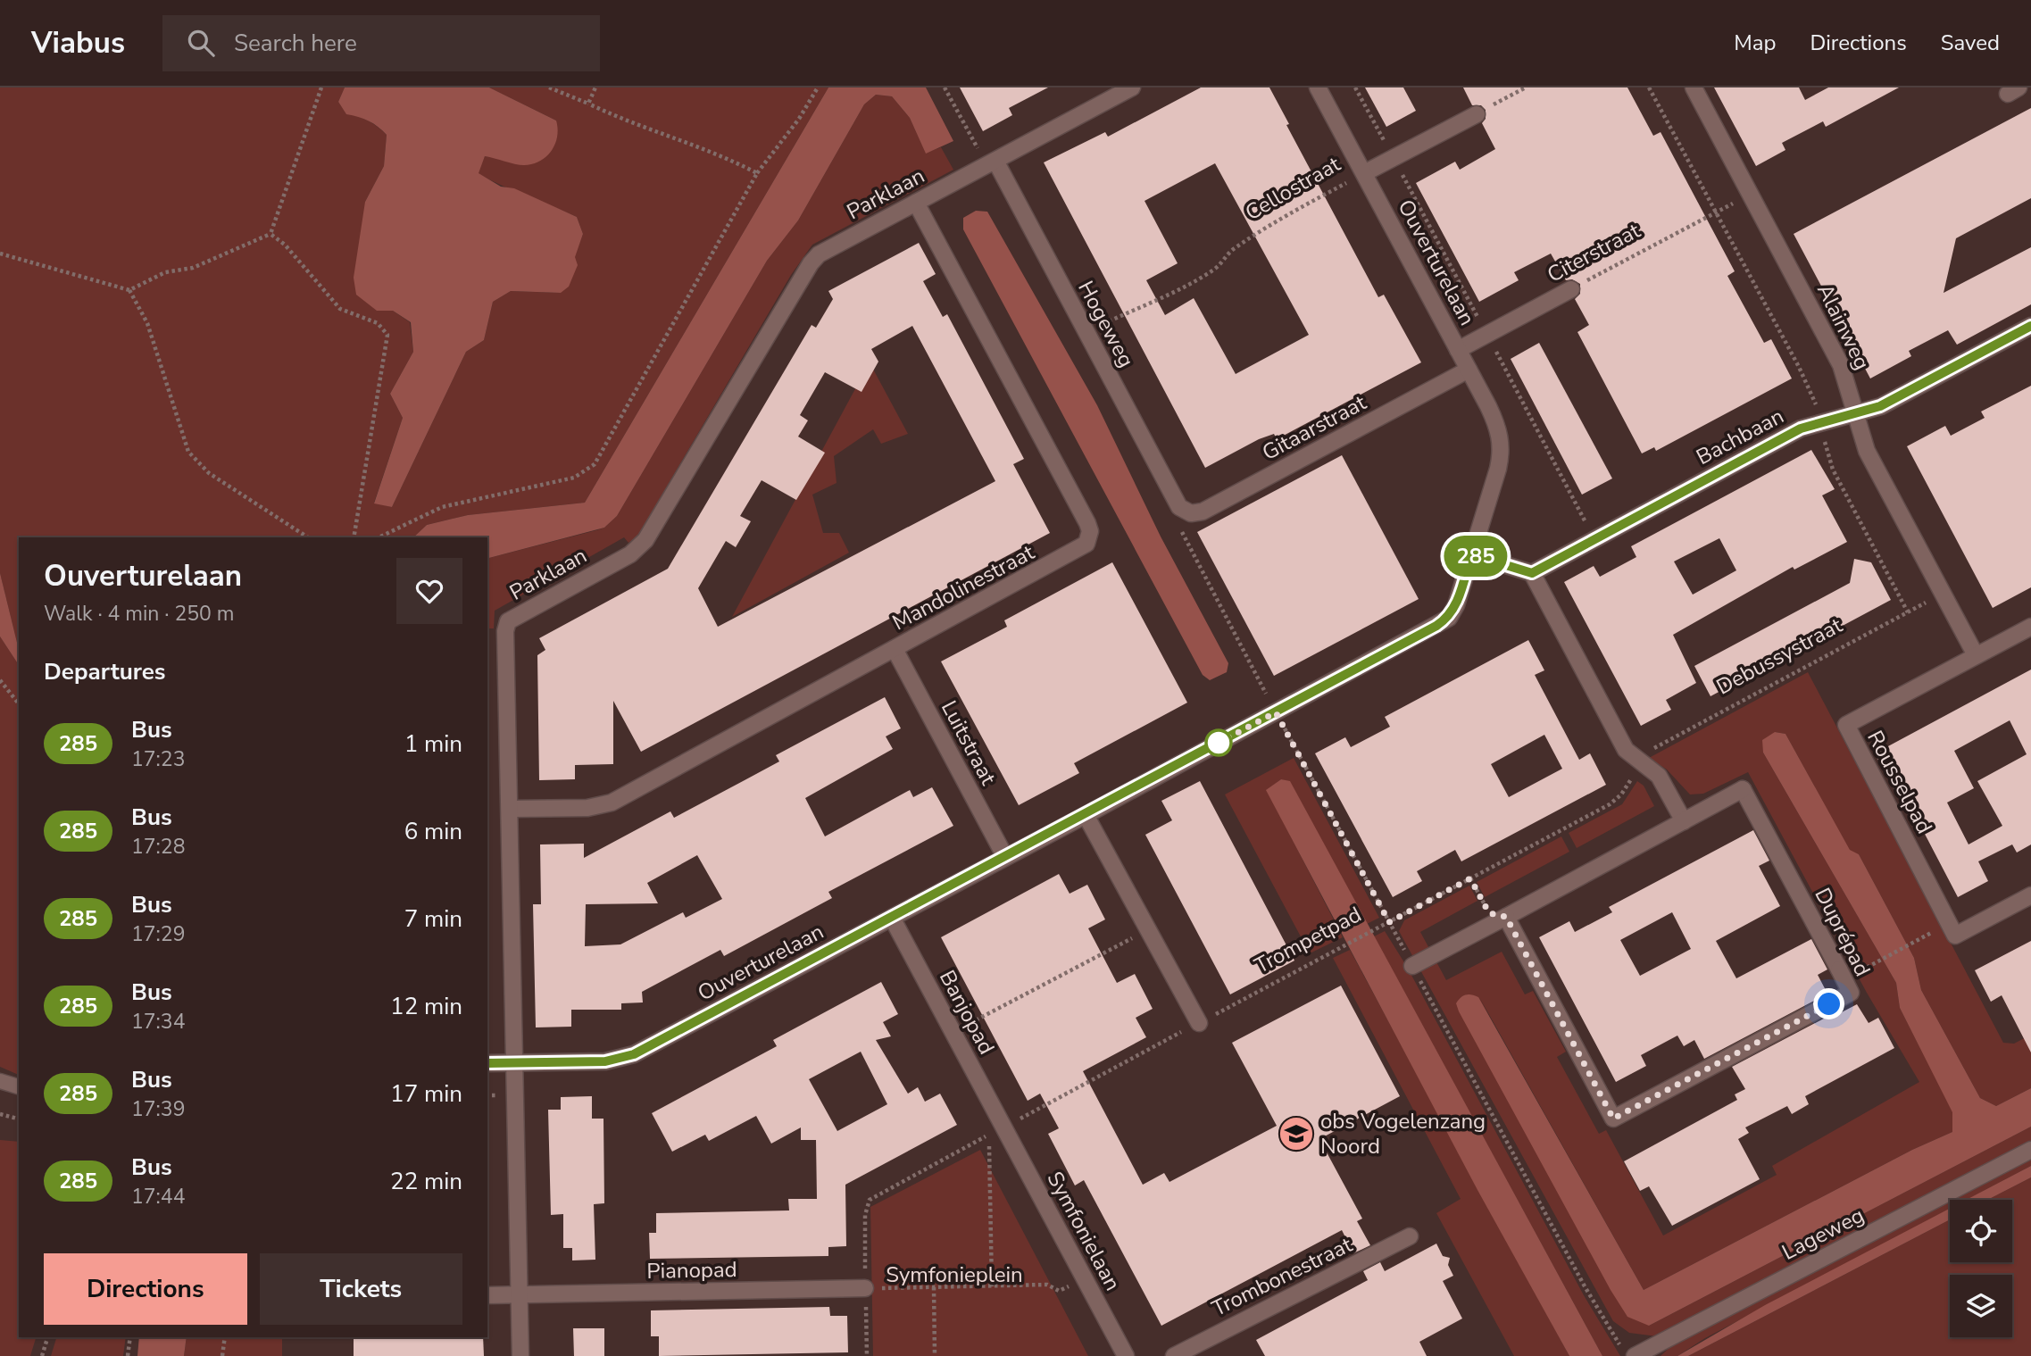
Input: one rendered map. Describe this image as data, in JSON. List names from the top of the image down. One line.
{"streets":{"street":["Cellostraat","Parklaan","Citerstraat","Ouverturelaan","Hogeweg","Alainweg","Gitaarstraat","Bachbaan","Mandolinestraat","Luitstraat","Rousselpad","Duprépad","Banjopad","Symfonielaan","Lageweg","Pianopad","Trombonestraat"],"path":["Debussystraat","Trompetpad"]},"crossings":[["Cellostraat","Ouverturelaan"],["Cellostraat","Hogeweg"],["Parklaan","Ouverturelaan"],["Parklaan","Hogeweg"],["Parklaan","Mandolinestraat"],["Parklaan","Pianopad"],["Citerstraat","Ouverturelaan"],["Citerstraat","Alainweg"],["Ouverturelaan","Gitaarstraat"],["Ouverturelaan","Luitstraat"],["Ouverturelaan","Banjopad"],["Hogeweg","Gitaarstraat"],["Alainweg","Bachbaan"],["Alainweg","Debussystraat"],["Alainweg","Rousselpad"],["Mandolinestraat","Luitstraat"],["Trompetpad","Banjopad"],["Trompetpad","Symfonielaan"],["Trompetpad","Pianopad"],["Banjopad","Symfonielaan"]],"parks":["Symfonieplein"],"places":{"school or university":["obs Vogelenzang Noord"]},"lines":["bus line 285"],"page":{"header":"Viabus","search":"Search here","nav":["Map","Directions","Saved"],"on_map":"285","heading":[["Ouverturelaan","Walk · 4 min · 250 m"],"Departures"],"list":[{"mark":"285","name":"Bus","note":"17:23","value":"1 min"},{"mark":"285","name":"Bus","note":"17:28","value":"6 min"},{"mark":"285","name":"Bus","note":"17:29","value":"7 min"},{"mark":"285","name":"Bus","note":"17:34","value":"12 min"},{"mark":"285","name":"Bus","note":"17:39","value":"17 min"},{"mark":"285","name":"Bus","note":"17:44","value":"22 min"}],"buttons":["Directions","Tickets"]}}
